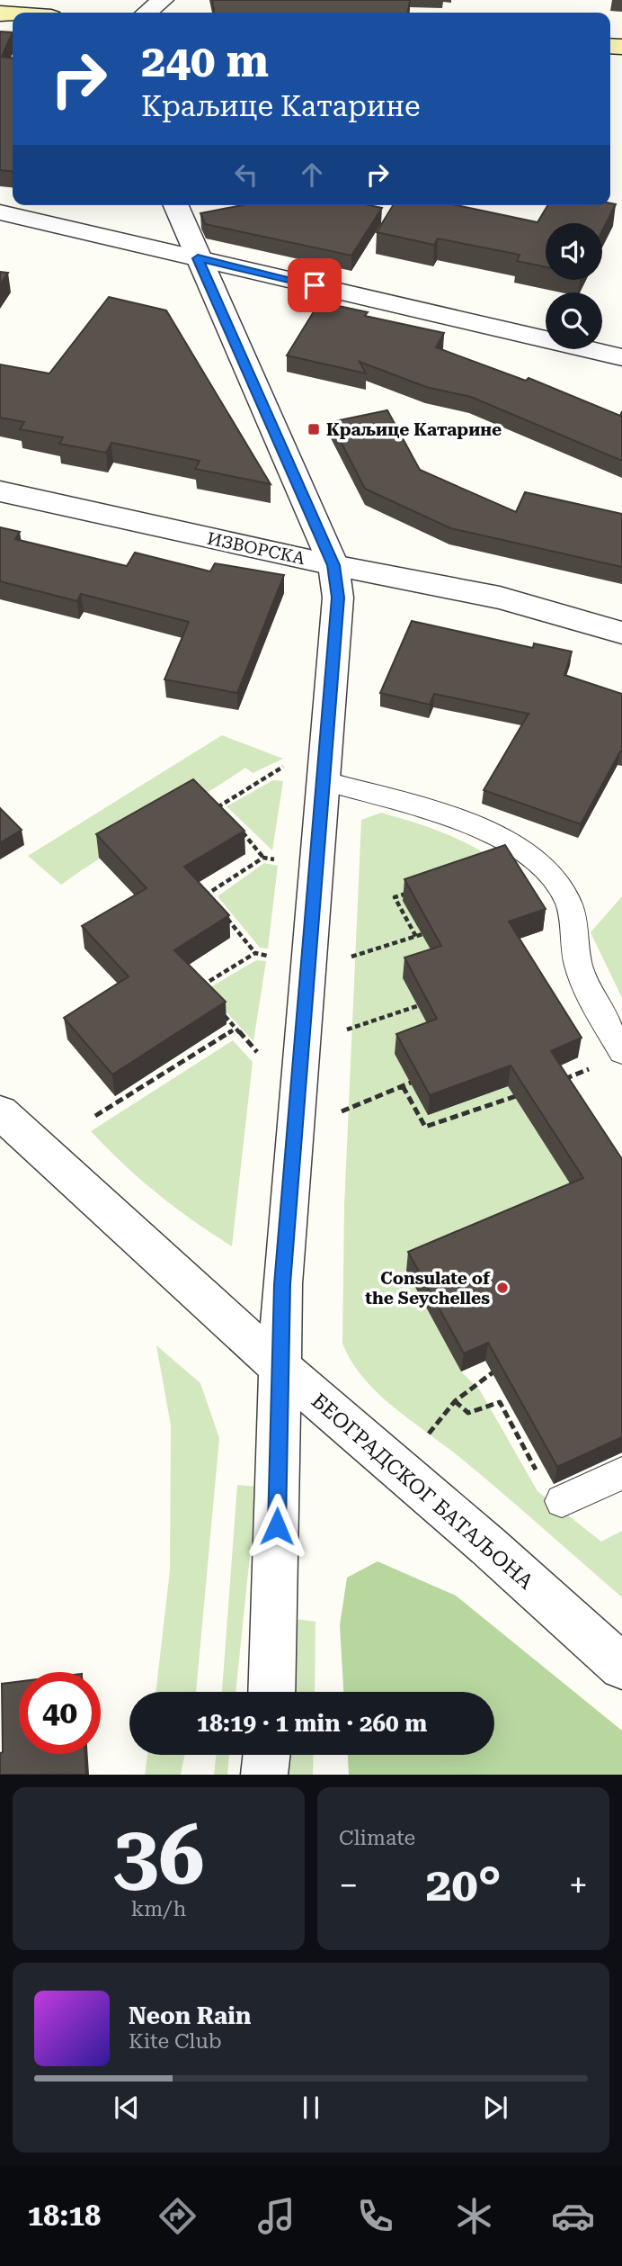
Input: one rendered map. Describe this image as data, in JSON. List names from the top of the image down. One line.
{"streets":{"street":["ИЗВОРСКА","БЕОГРАДСКОГ БАТАЉОНА"]},"places":{"transit":["Краљице Катарине"],"other":["Consulate of the Seychelles"]},"page":{"turn":["240 m","Краљице Катарине"],"limit":"40","trip":"18:19 · 1 min · 260 m","tile":[["36","km/h"],"Climate"],"heat":["−","20°","+"],"song":["Neon Rain","Kite Club"],"tabs":"18:18"}}
